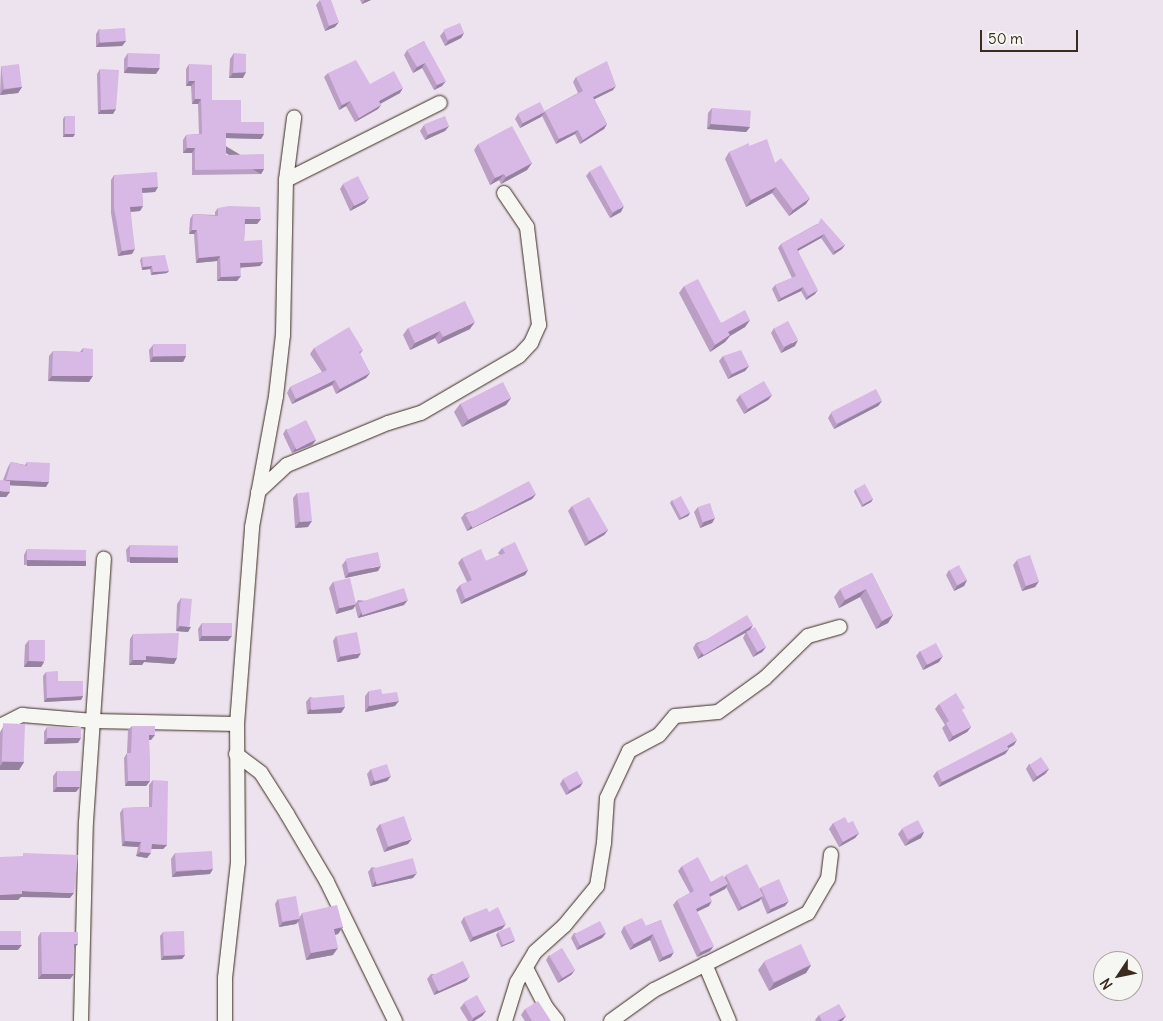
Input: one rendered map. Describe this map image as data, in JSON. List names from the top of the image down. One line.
{"scale_bar":"50 m","north":"bottom left"}
